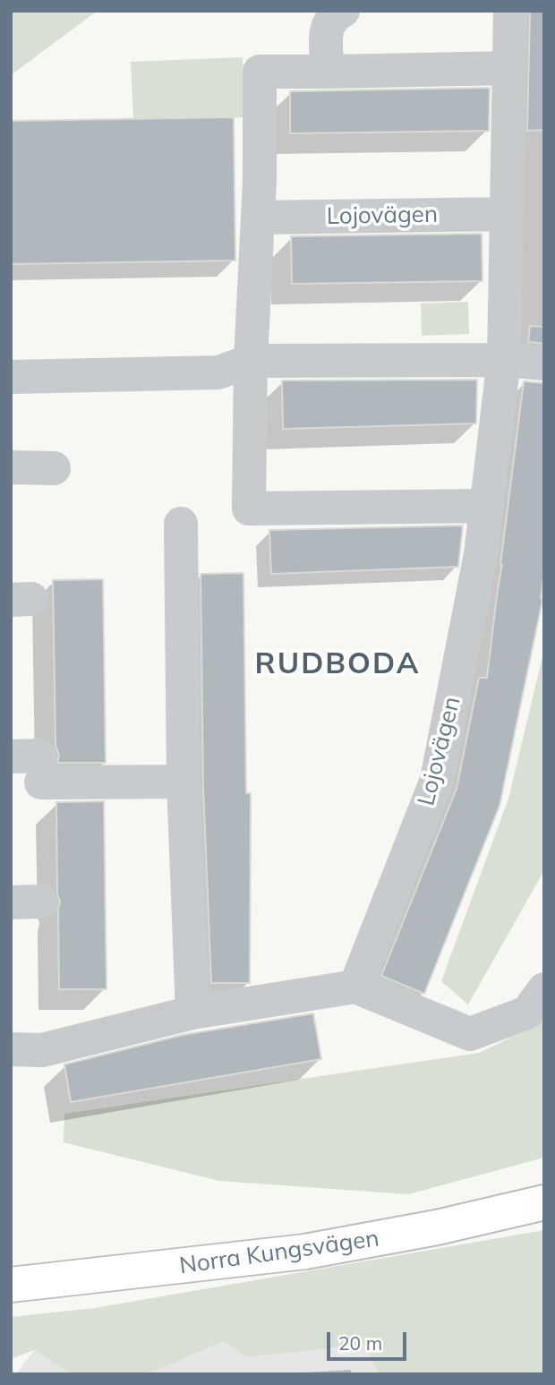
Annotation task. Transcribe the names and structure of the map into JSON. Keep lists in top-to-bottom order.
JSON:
{
  "streets": {
    "main road": ["Norra Kungsvägen"],
    "street": ["Lojovägen"]
  },
  "districts": ["RUDBODA"],
  "scale_bar": "20 m"
}
